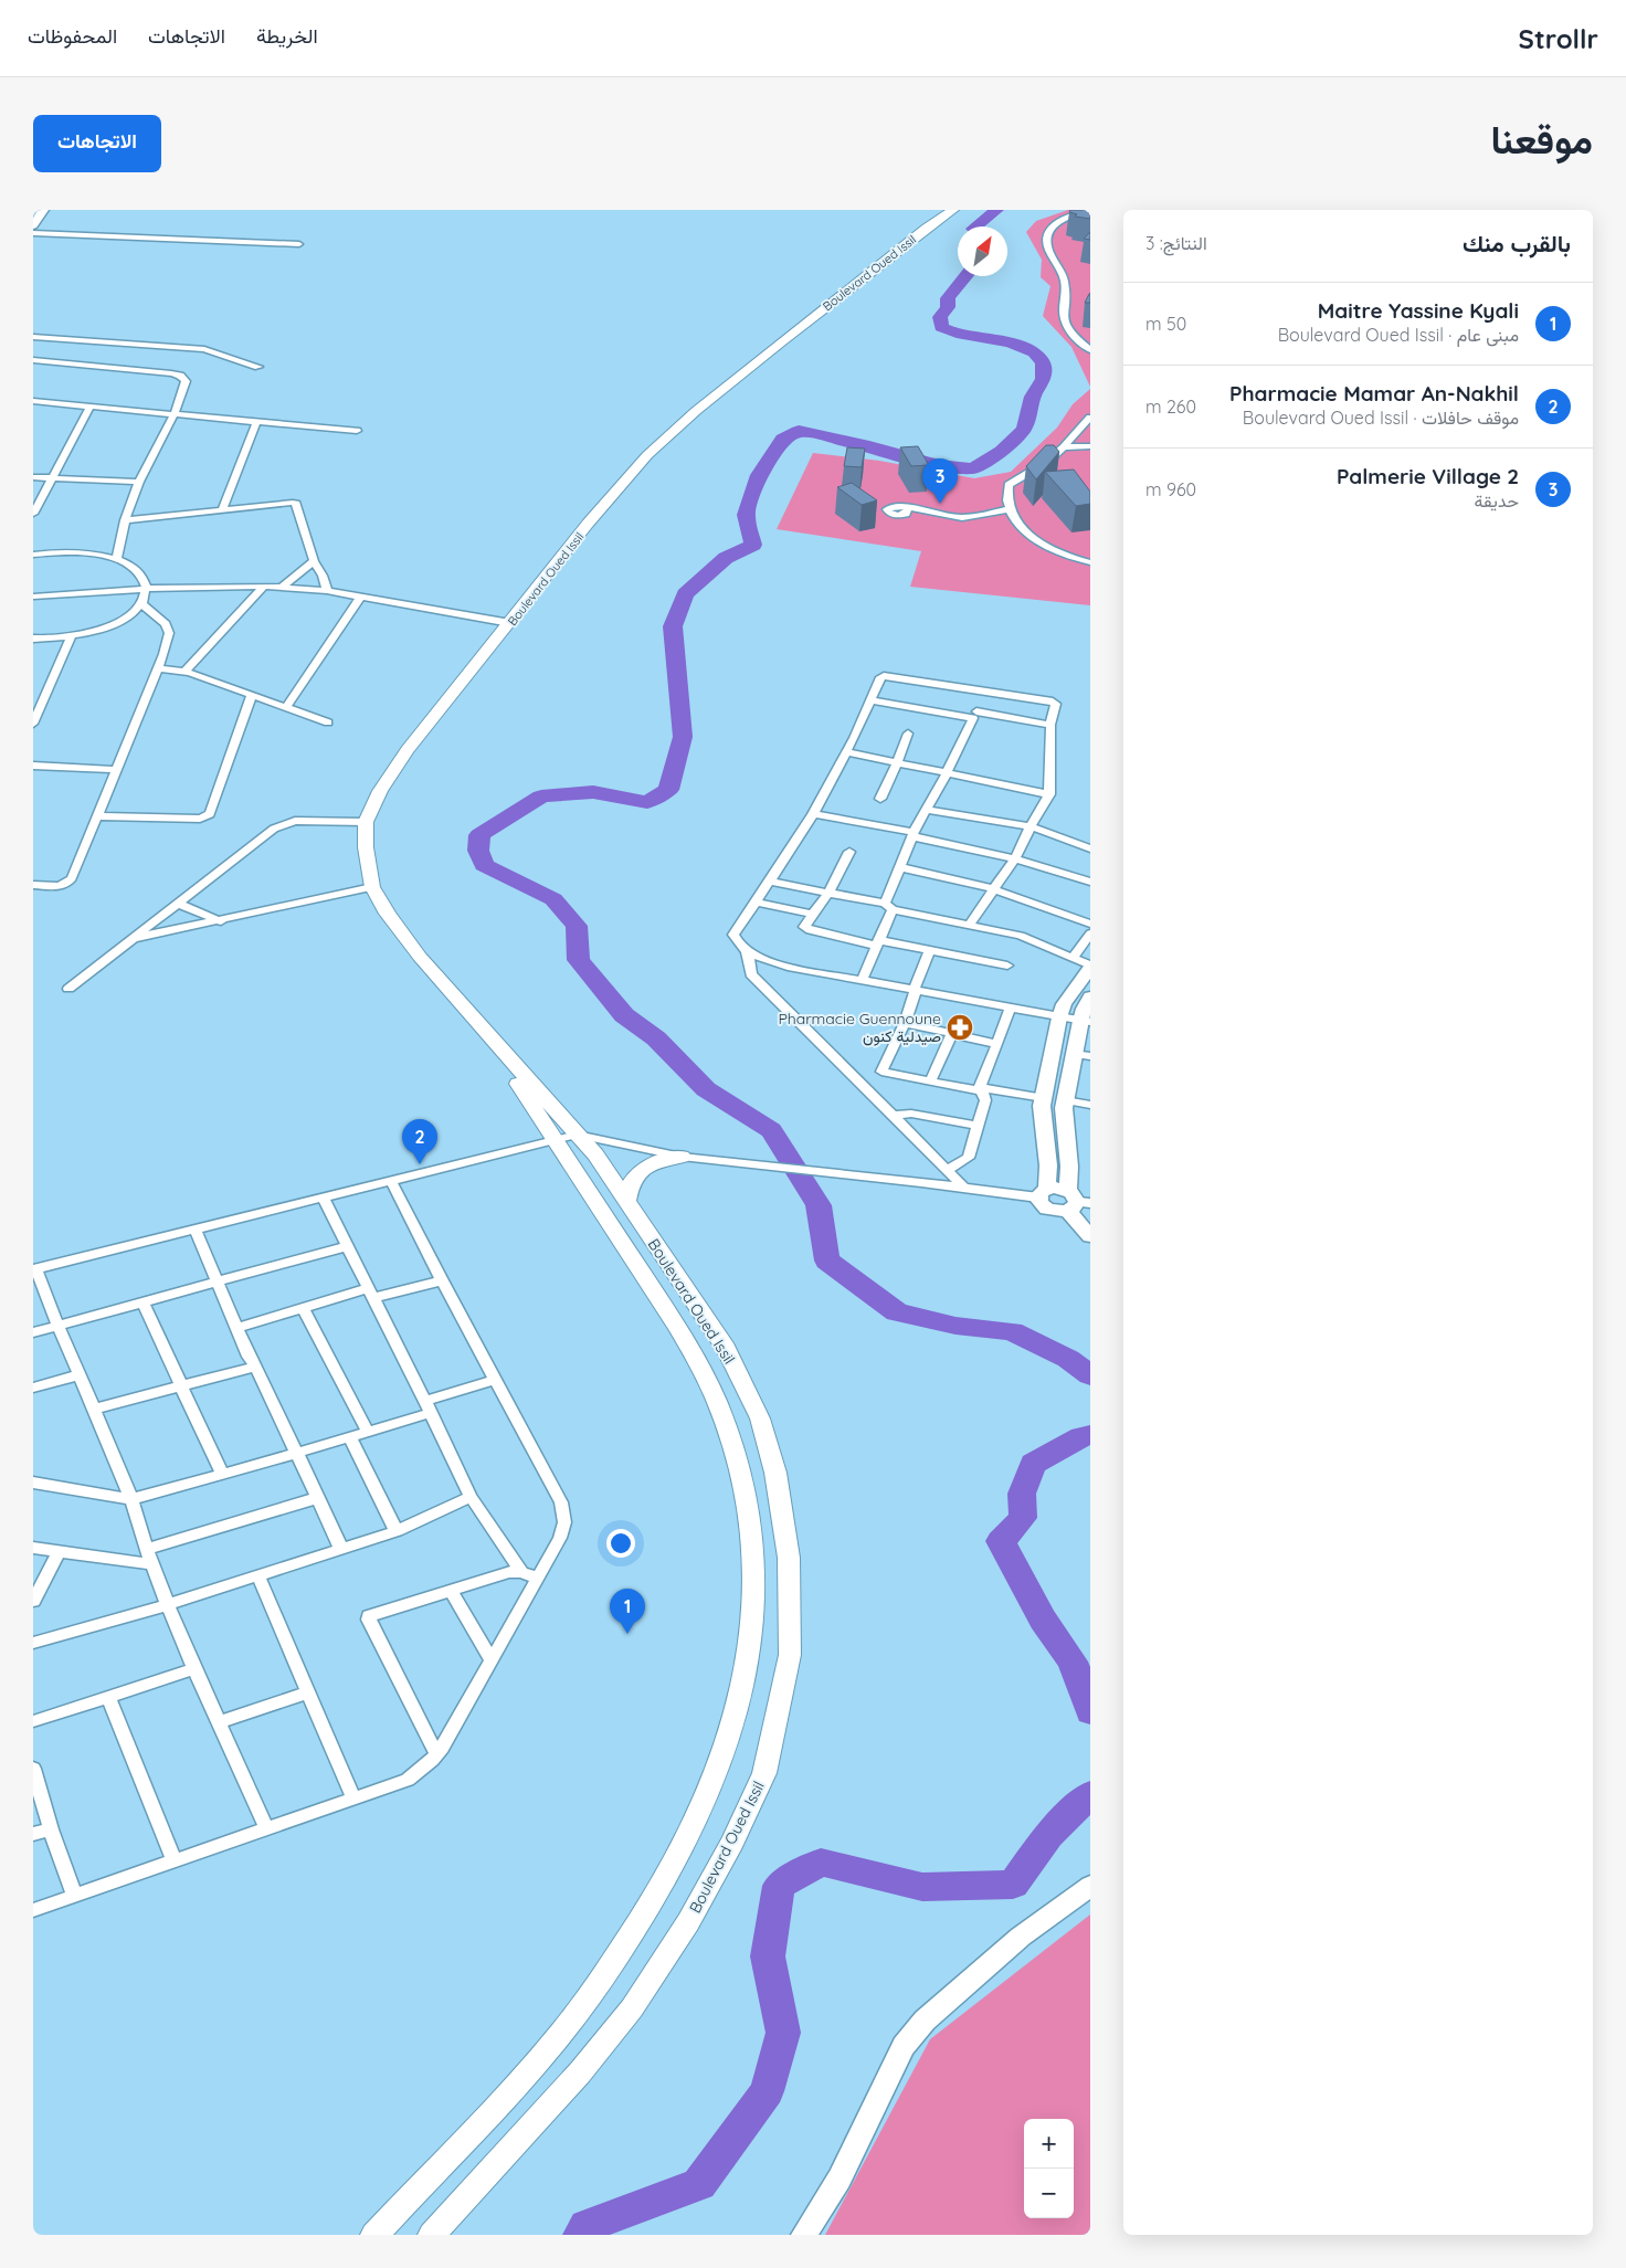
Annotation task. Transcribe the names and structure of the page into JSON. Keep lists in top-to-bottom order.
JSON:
{
  "streets": {
    "main road": ["Boulevard Oued Issil"]
  },
  "places": {
    "pharmacy": ["Pharmacie Guennoune صيدلية كنون"]
  },
  "north": "top right",
  "page": {
    "header": "Strollr",
    "nav": ["الخريطة", "الاتجاهات", "المحفوظات"],
    "title": "موقعنا",
    "buttons": "الاتجاهات",
    "heading": ["بالقرب منك", "النتائج: 3"],
    "list": [
      {
        "mark": "1",
        "name": "Maitre Yassine Kyali",
        "note": "مبنى عام · Boulevard Oued Issil",
        "value": "50 m"
      },
      {
        "mark": "2",
        "name": "Pharmacie Mamar An-Nakhil",
        "note": "موقف حافلات · Boulevard Oued Issil",
        "value": "260 m"
      },
      {
        "mark": "3",
        "name": "Palmerie Village 2",
        "note": "حديقة",
        "value": "960 m"
      }
    ],
    "pins": ["3", "2", "1"],
    "map_buttons": ["+", "−"]
  }
}
